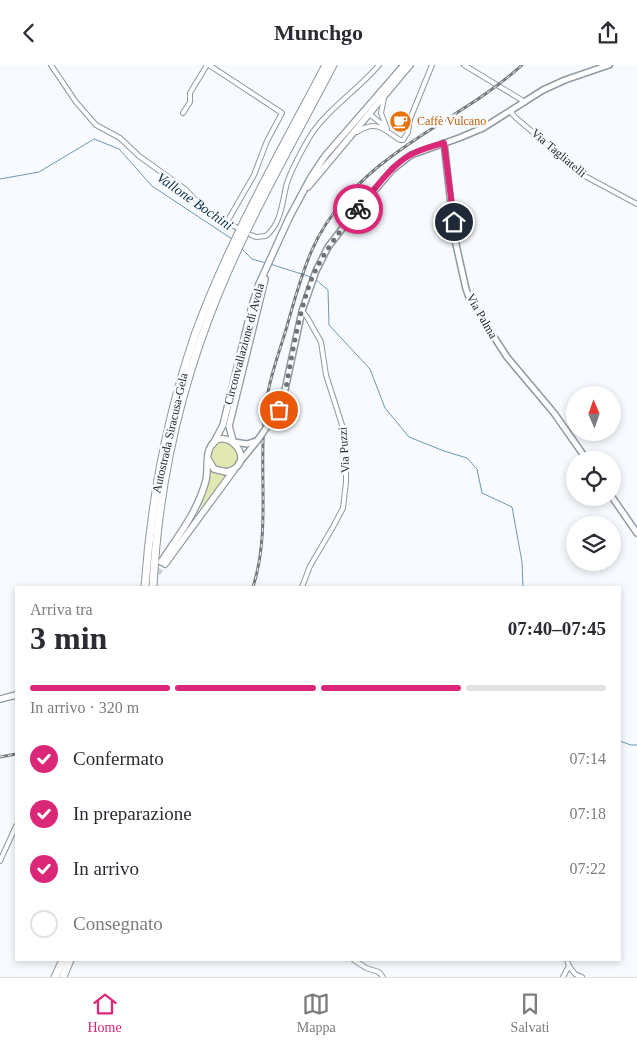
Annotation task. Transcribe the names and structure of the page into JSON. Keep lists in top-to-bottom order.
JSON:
{
  "streets": {
    "highway": ["Autostrada Siracusa-Gela"],
    "main road": ["Via Palma", "Circonvallazione di Avola"],
    "street": ["Via Tagliatelli", "Via Puzzi"]
  },
  "water": ["Vallone Bochini"],
  "places": {
    "cafe": ["Caffè Vulcano"]
  },
  "north": "top",
  "page": {
    "header": "Munchgo",
    "heading": ["3 min", "Arriva tra", "07:40–07:45"],
    "bar": "In arrivo · 320 m",
    "list": [
      ["Confermato", "07:14"],
      ["In preparazione", "07:18"],
      ["In arrivo", "07:22"],
      "Consegnato"
    ],
    "tabs": ["Home", "Mappa", "Salvati"]
  }
}
